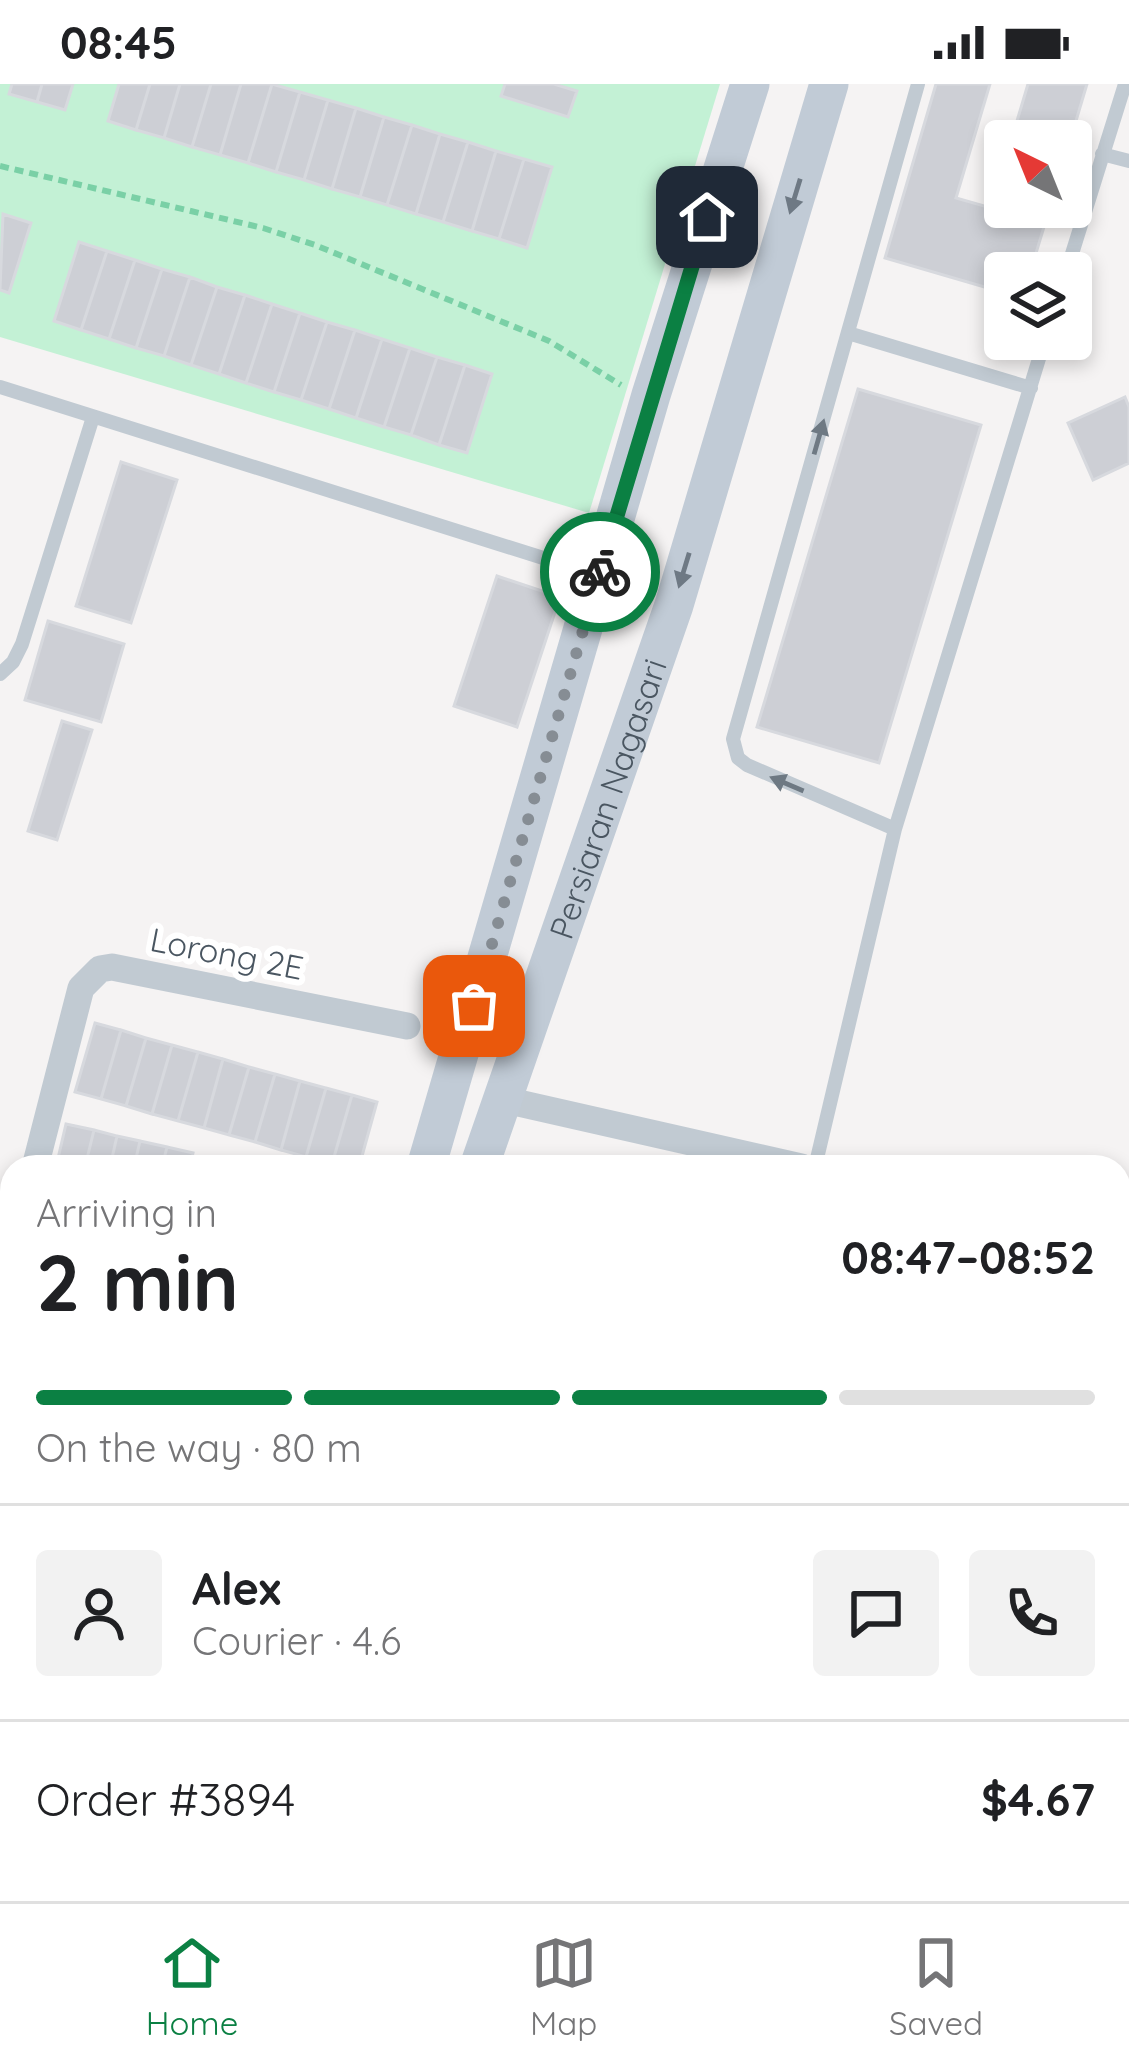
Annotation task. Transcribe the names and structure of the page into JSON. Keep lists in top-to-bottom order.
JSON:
{
  "streets": {
    "street": ["Persiaran Nagasari", "Lorong 2E"]
  },
  "north": "top left",
  "page": {
    "status": "08:45",
    "heading": ["2 min", "Arriving in", "08:47–08:52"],
    "panel": [
      "Alex",
      "Courier · 4.6",
      "Order #3894",
      "$4.67"
    ],
    "bar": "On the way · 80 m",
    "tabs": ["Home", "Map", "Saved"]
  }
}
